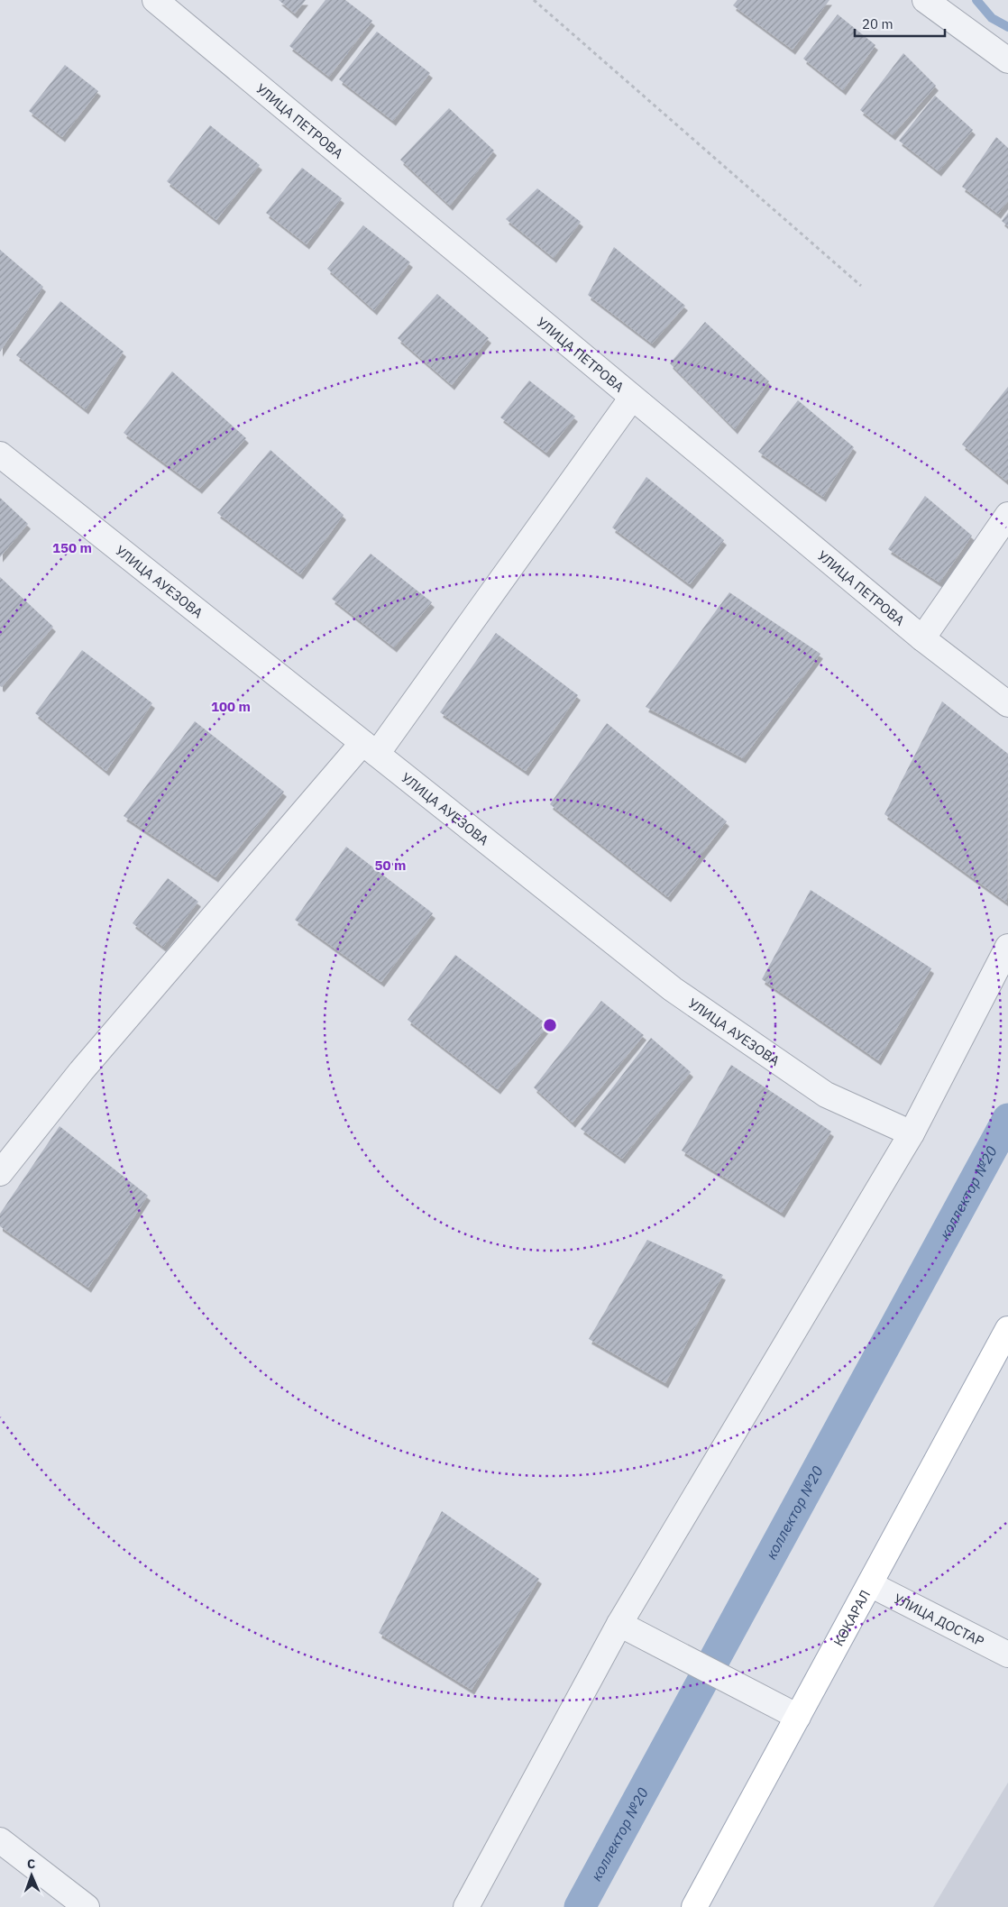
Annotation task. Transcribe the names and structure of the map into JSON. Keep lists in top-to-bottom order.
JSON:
{
  "streets": {
    "main road": ["КӨКАРАЛ"],
    "street": ["УЛИЦА ПЕТРОВА", "УЛИЦА АУЕЗОВА", "УЛИЦА ДОСТАР"]
  },
  "crossings": [
    ["КӨКАРАЛ", "УЛИЦА ДОСТАР"]
  ],
  "water": ["коллектор №20"],
  "scale_bar": "20 m",
  "north": "top",
  "rings": ["150 m", "100 m", "50 m"]
}
